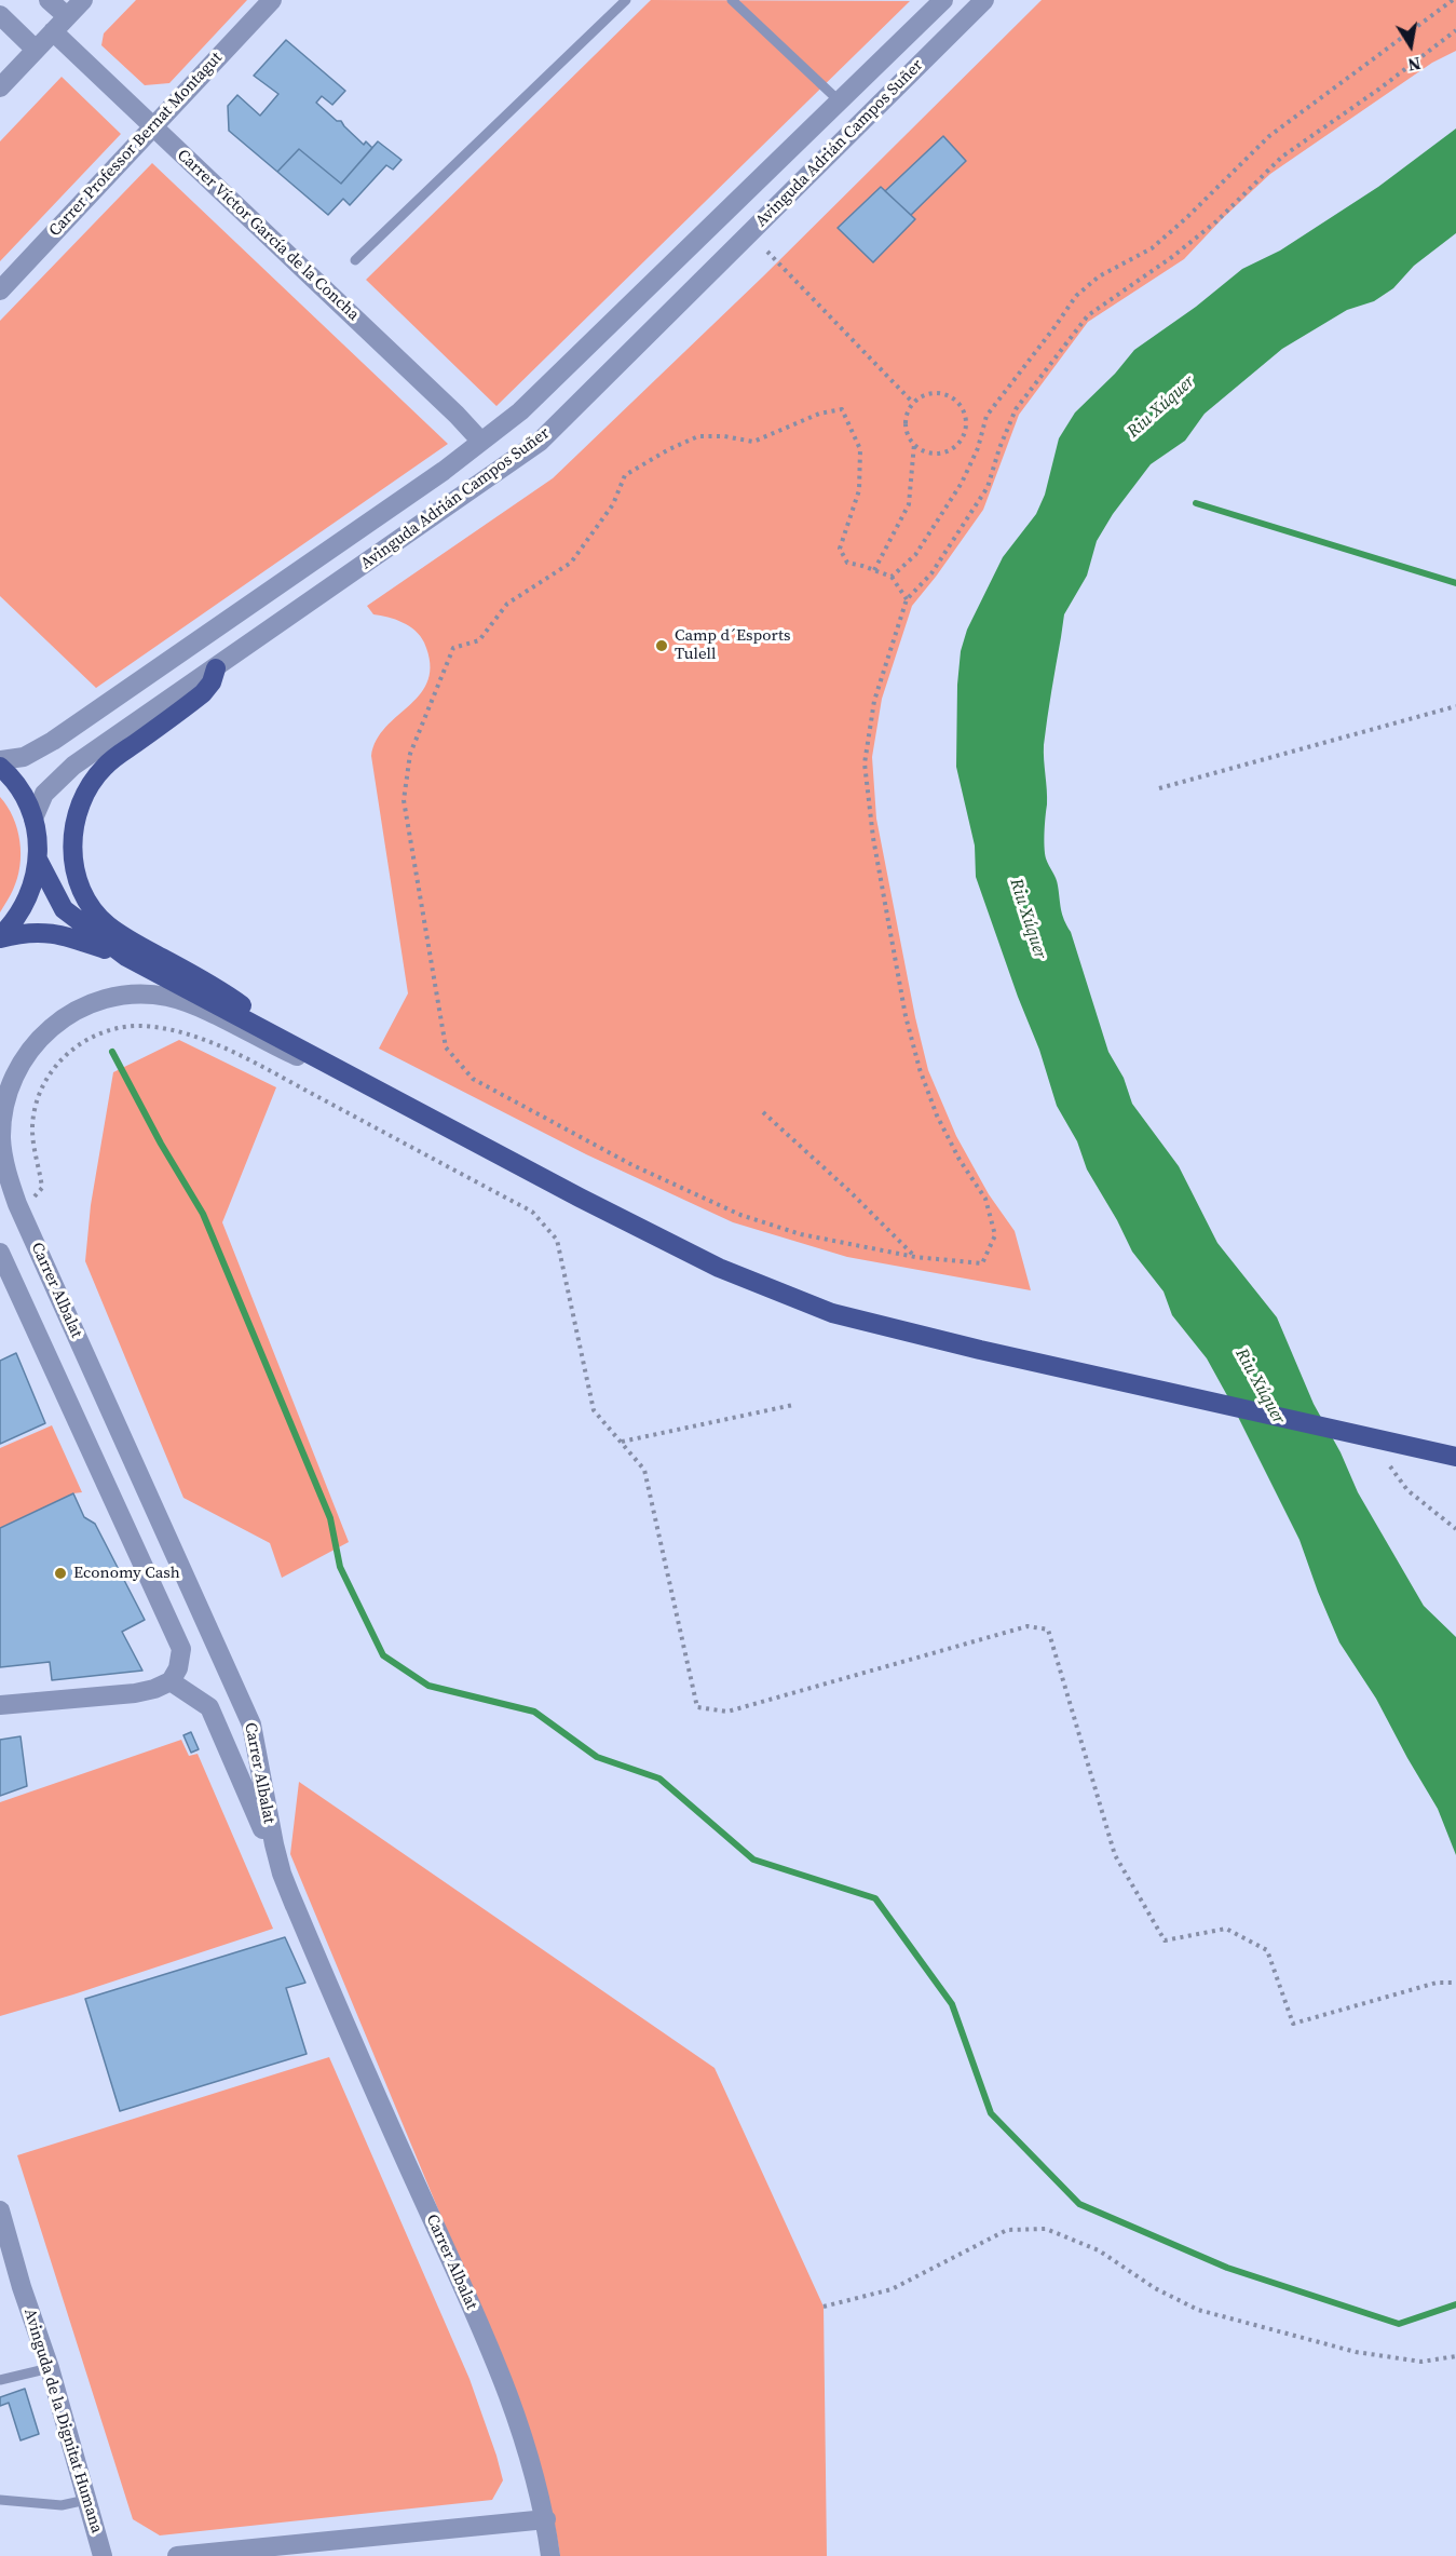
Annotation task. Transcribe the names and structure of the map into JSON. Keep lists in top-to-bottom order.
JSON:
{
  "streets": {
    "street": [
      "Avinguda Adrián Campos Suñer",
      "Carrer Professor Bernat Montagut",
      "Carrer Víctor García de la Concha",
      "Carrer Albalat",
      "Avinguda de la Dignitat Humana"
    ]
  },
  "crossings": [
    ["Avinguda Adrián Campos Suñer", "Carrer Víctor García de la Concha"],
    ["Carrer Professor Bernat Montagut", "Carrer Víctor García de la Concha"]
  ],
  "water": ["Riu Xúquer"],
  "places": ["Camp d´Esports Tulell", "Economy Cash"],
  "north": "bottom"
}
